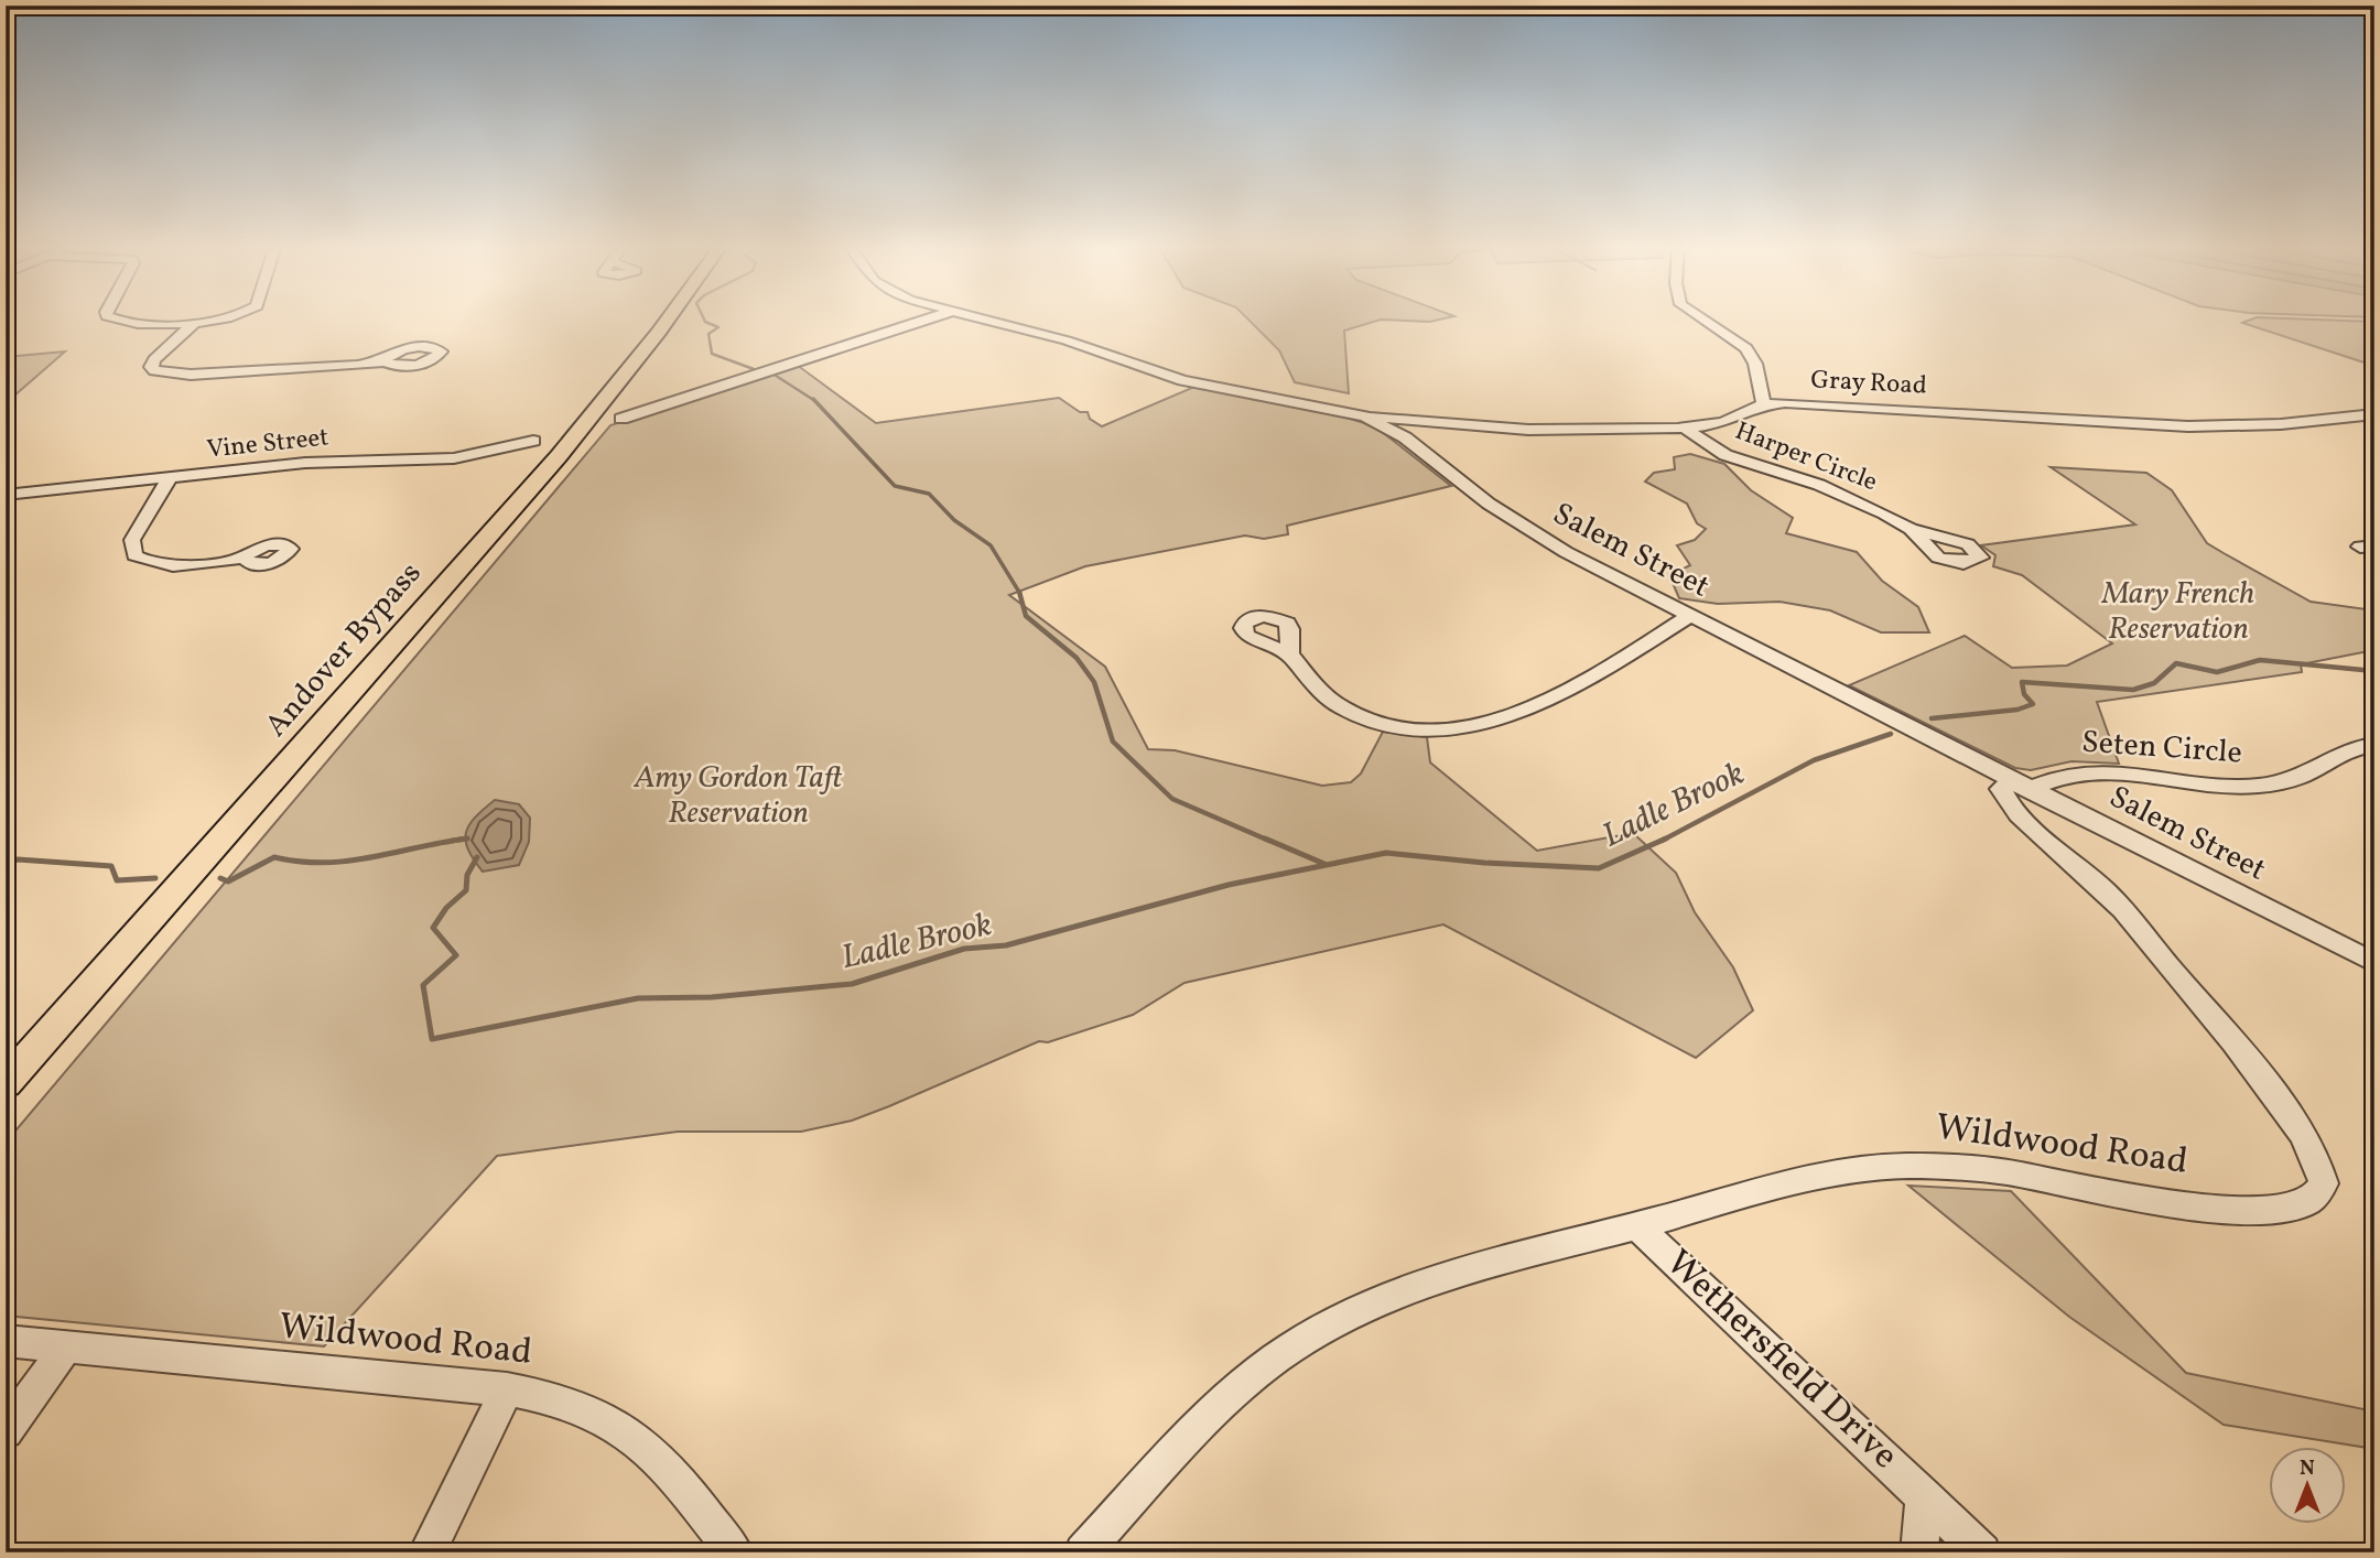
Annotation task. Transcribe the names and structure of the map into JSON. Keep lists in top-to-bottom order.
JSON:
{
  "streets": {
    "main road": ["Andover Bypass"],
    "street": [
      "Gray Road",
      "Vine Street",
      "Harper Circle",
      "Salem Street",
      "Seten Circle",
      "Wildwood Road",
      "Wethersfield Drive"
    ]
  },
  "crossings": [
    ["Gray Road", "Harper Circle"],
    ["Gray Road", "Salem Street"],
    ["Salem Street", "Seten Circle"],
    ["Salem Street", "Wildwood Road"],
    ["Seten Circle", "Wildwood Road"],
    ["Wildwood Road", "Wethersfield Drive"]
  ],
  "water": ["Ladle Brook"],
  "parks": ["Mary French Reservation", "Amy Gordon Taft Reservation"],
  "north": "top"
}
